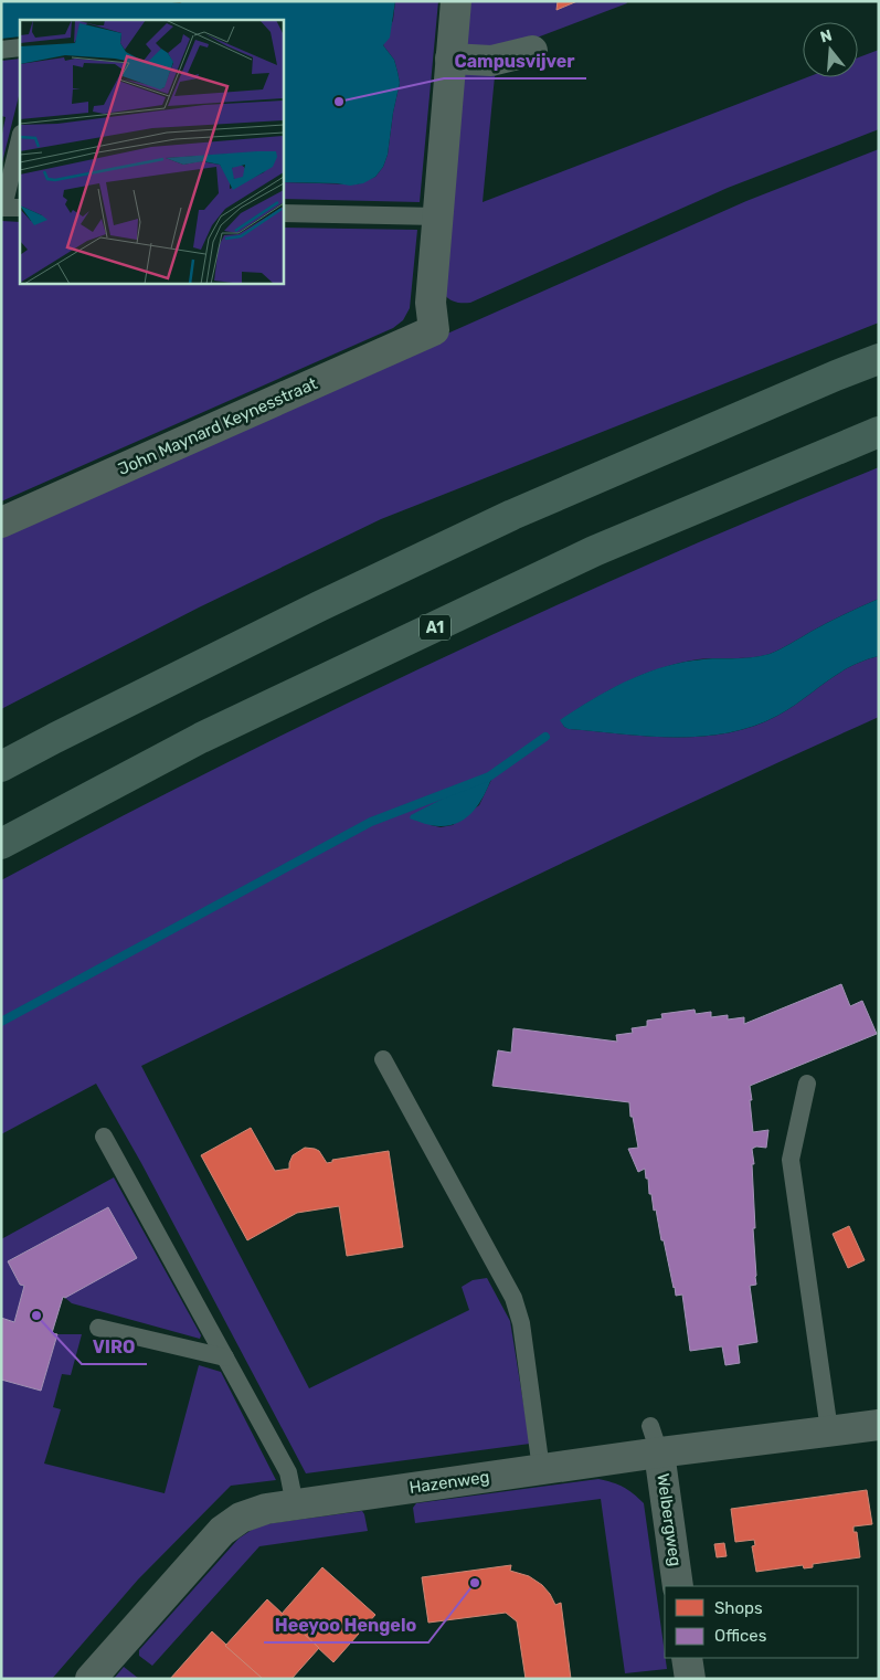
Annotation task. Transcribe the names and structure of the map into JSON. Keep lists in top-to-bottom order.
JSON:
{
  "streets": {
    "highway": ["A1"],
    "street": ["John Maynard Keynesstraat", "Hazenweg", "Welbergweg"]
  },
  "crossings": [
    ["Hazenweg", "Welbergweg"]
  ],
  "places": ["Campusvijver", "VIRO", "Heeyoo Hengelo"],
  "legend": ["Shops", "Offices"],
  "north": "top"
}
